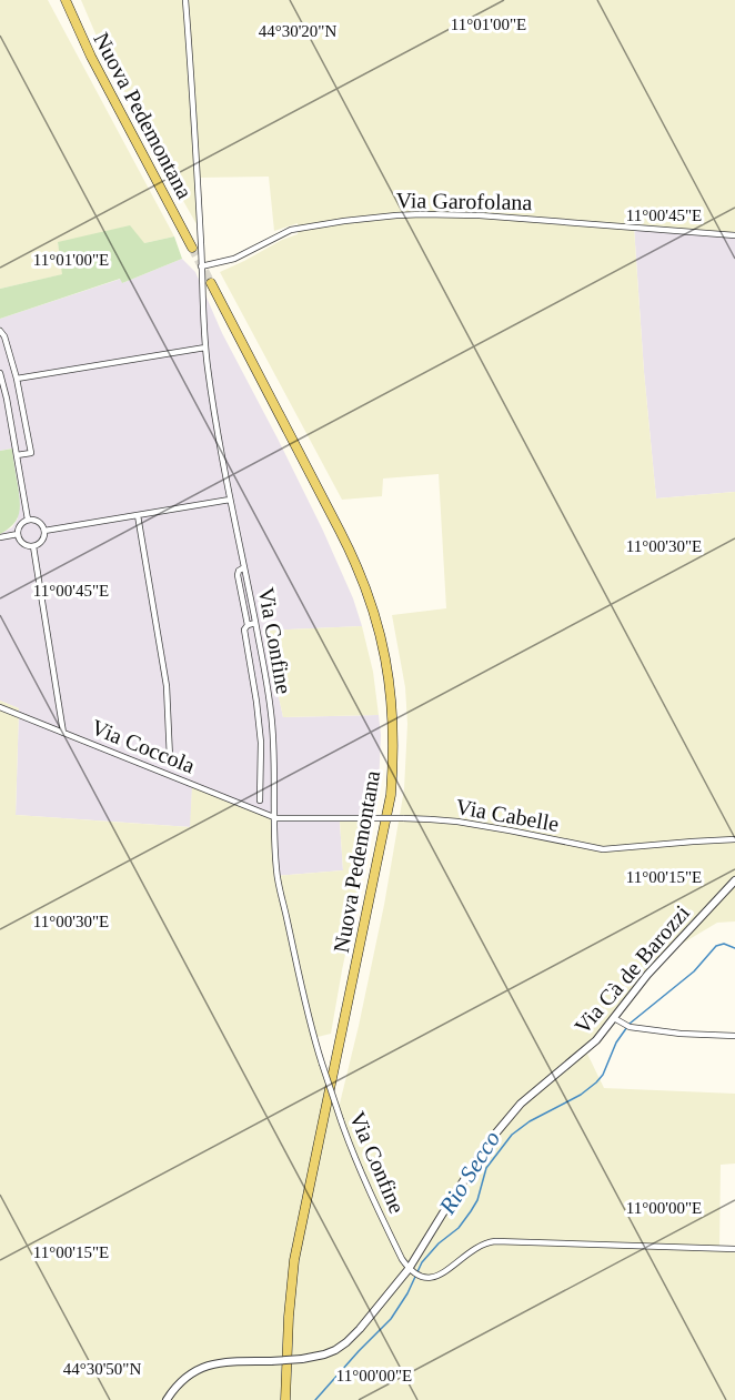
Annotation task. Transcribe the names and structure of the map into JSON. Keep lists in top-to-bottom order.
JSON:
{
  "streets": {
    "main road": ["Nuova Pedemontana"],
    "street": [
      "Via Garofolana",
      "Via Confine",
      "Via Coccola",
      "Via Cabelle",
      "Via Cà de Barozzi"
    ]
  },
  "crossings": [
    ["Via Garofolana", "Via Confine"],
    ["Via Confine", "Via Coccola"],
    ["Via Confine", "Via Cabelle"],
    ["Via Confine", "Via Cà de Barozzi"],
    ["Via Coccola", "Via Cabelle"]
  ],
  "water": ["Rio Secco"],
  "coordinates": [
    "11°01'00\"E",
    "44°30'20\"N",
    "11°00'45\"E",
    "11°00'30\"E",
    "11°00'15\"E",
    "11°00'00\"E",
    "44°30'50\"N"
  ]
}
